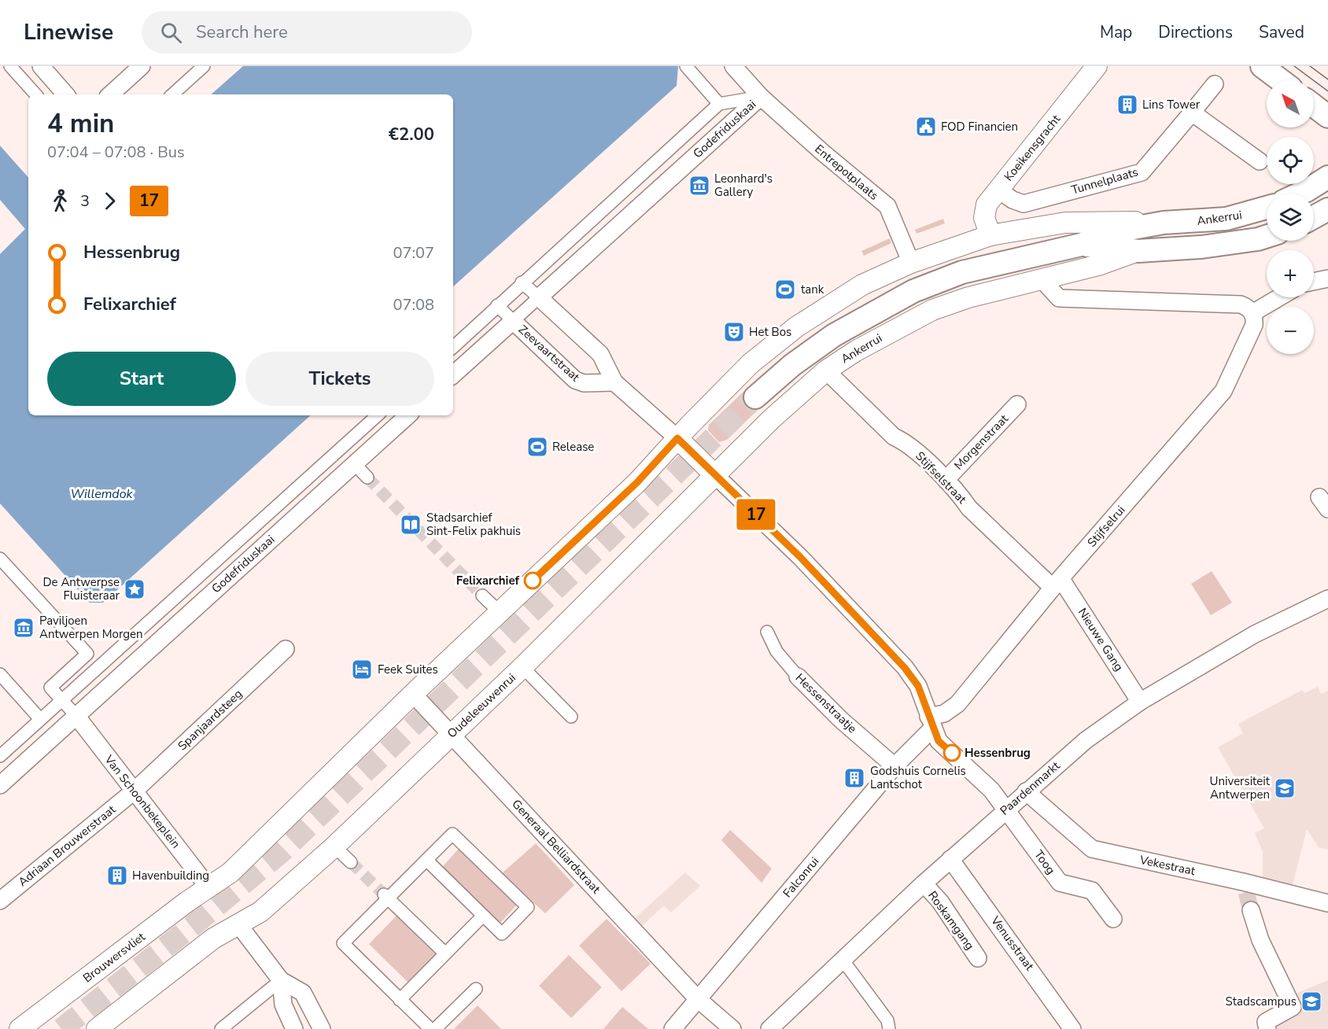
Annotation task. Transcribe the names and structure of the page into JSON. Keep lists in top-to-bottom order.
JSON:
{
  "streets": {
    "main road": ["Ankerrui"],
    "street": [
      "Godefriduskaai",
      "Koeikensgracht",
      "Entrepotplaats",
      "Tunnelplaats",
      "Zeevaartstraat",
      "Morgenstraat",
      "Stijfselstraat",
      "Stijfselrui",
      "Nieuwe Gang",
      "Hessenstraatje",
      "Oudeleeuwenrui",
      "Spanjaardsteeg",
      "Paardenmarkt",
      "Van Schoonbekeplein",
      "Adriaan Brouwerstraat",
      "Generaal Belliardstraat",
      "Toog",
      "Vekestraat",
      "Falconrui",
      "Roskamgang",
      "Venusstraat",
      "Brouwersvliet"
    ]
  },
  "crossings": [
    ["Godefriduskaai", "Entrepotplaats"],
    ["Godefriduskaai", "Zeevaartstraat"],
    ["Godefriduskaai", "Van Schoonbekeplein"],
    ["Koeikensgracht", "Tunnelplaats"],
    ["Ankerrui", "Stijfselstraat"],
    ["Ankerrui", "Oudeleeuwenrui"],
    ["Morgenstraat", "Stijfselstraat"],
    ["Stijfselstraat", "Stijfselrui"],
    ["Stijfselstraat", "Nieuwe Gang"],
    ["Stijfselrui", "Nieuwe Gang"],
    ["Stijfselrui", "Falconrui"],
    ["Nieuwe Gang", "Paardenmarkt"],
    ["Hessenstraatje", "Falconrui"],
    ["Oudeleeuwenrui", "Generaal Belliardstraat"],
    ["Spanjaardsteeg", "Van Schoonbekeplein"],
    ["Spanjaardsteeg", "Adriaan Brouwerstraat"],
    ["Paardenmarkt", "Toog"],
    ["Paardenmarkt", "Vekestraat"],
    ["Paardenmarkt", "Roskamgang"],
    ["Paardenmarkt", "Venusstraat"],
    ["Van Schoonbekeplein", "Adriaan Brouwerstraat"],
    ["Van Schoonbekeplein", "Brouwersvliet"],
    ["Generaal Belliardstraat", "Falconrui"]
  ],
  "water": ["Willemdok"],
  "places": {
    "building": ["Lins Tower", "Godshuis Cornelis Lantschot", "Havenbuilding"],
    "public building": ["FOD Financien"],
    "museum": ["Leonhard's Gallery", "Paviljoen Antwerpen Morgen"],
    "sports": ["tank", "Release"],
    "theatre": ["Het Bos"],
    "library": ["Stadsarchief Sint-Felix pakhuis"],
    "other": ["Felixarchief", "Hessenbrug"],
    "place": ["De Antwerpse Fluisteraar"],
    "hotel": ["Feek Suites"],
    "school or university": ["Universiteit Antwerpen", "Stadscampus"]
  },
  "lines": ["bus line 17"],
  "north": "top left",
  "page": {
    "header": "Linewise",
    "search": "Search here",
    "nav": ["Map", "Directions", "Saved"],
    "on_map": "17",
    "map_buttons": ["+", "−"],
    "heading": ["4 min", "07:04 – 07:08 · Bus", "€2.00"],
    "legs": ["3", "17"],
    "list": [
      {
        "name": "Hessenbrug",
        "value": "07:07"
      },
      {
        "name": "Felixarchief",
        "value": "07:08"
      }
    ],
    "buttons": ["Start", "Tickets"]
  }
}
